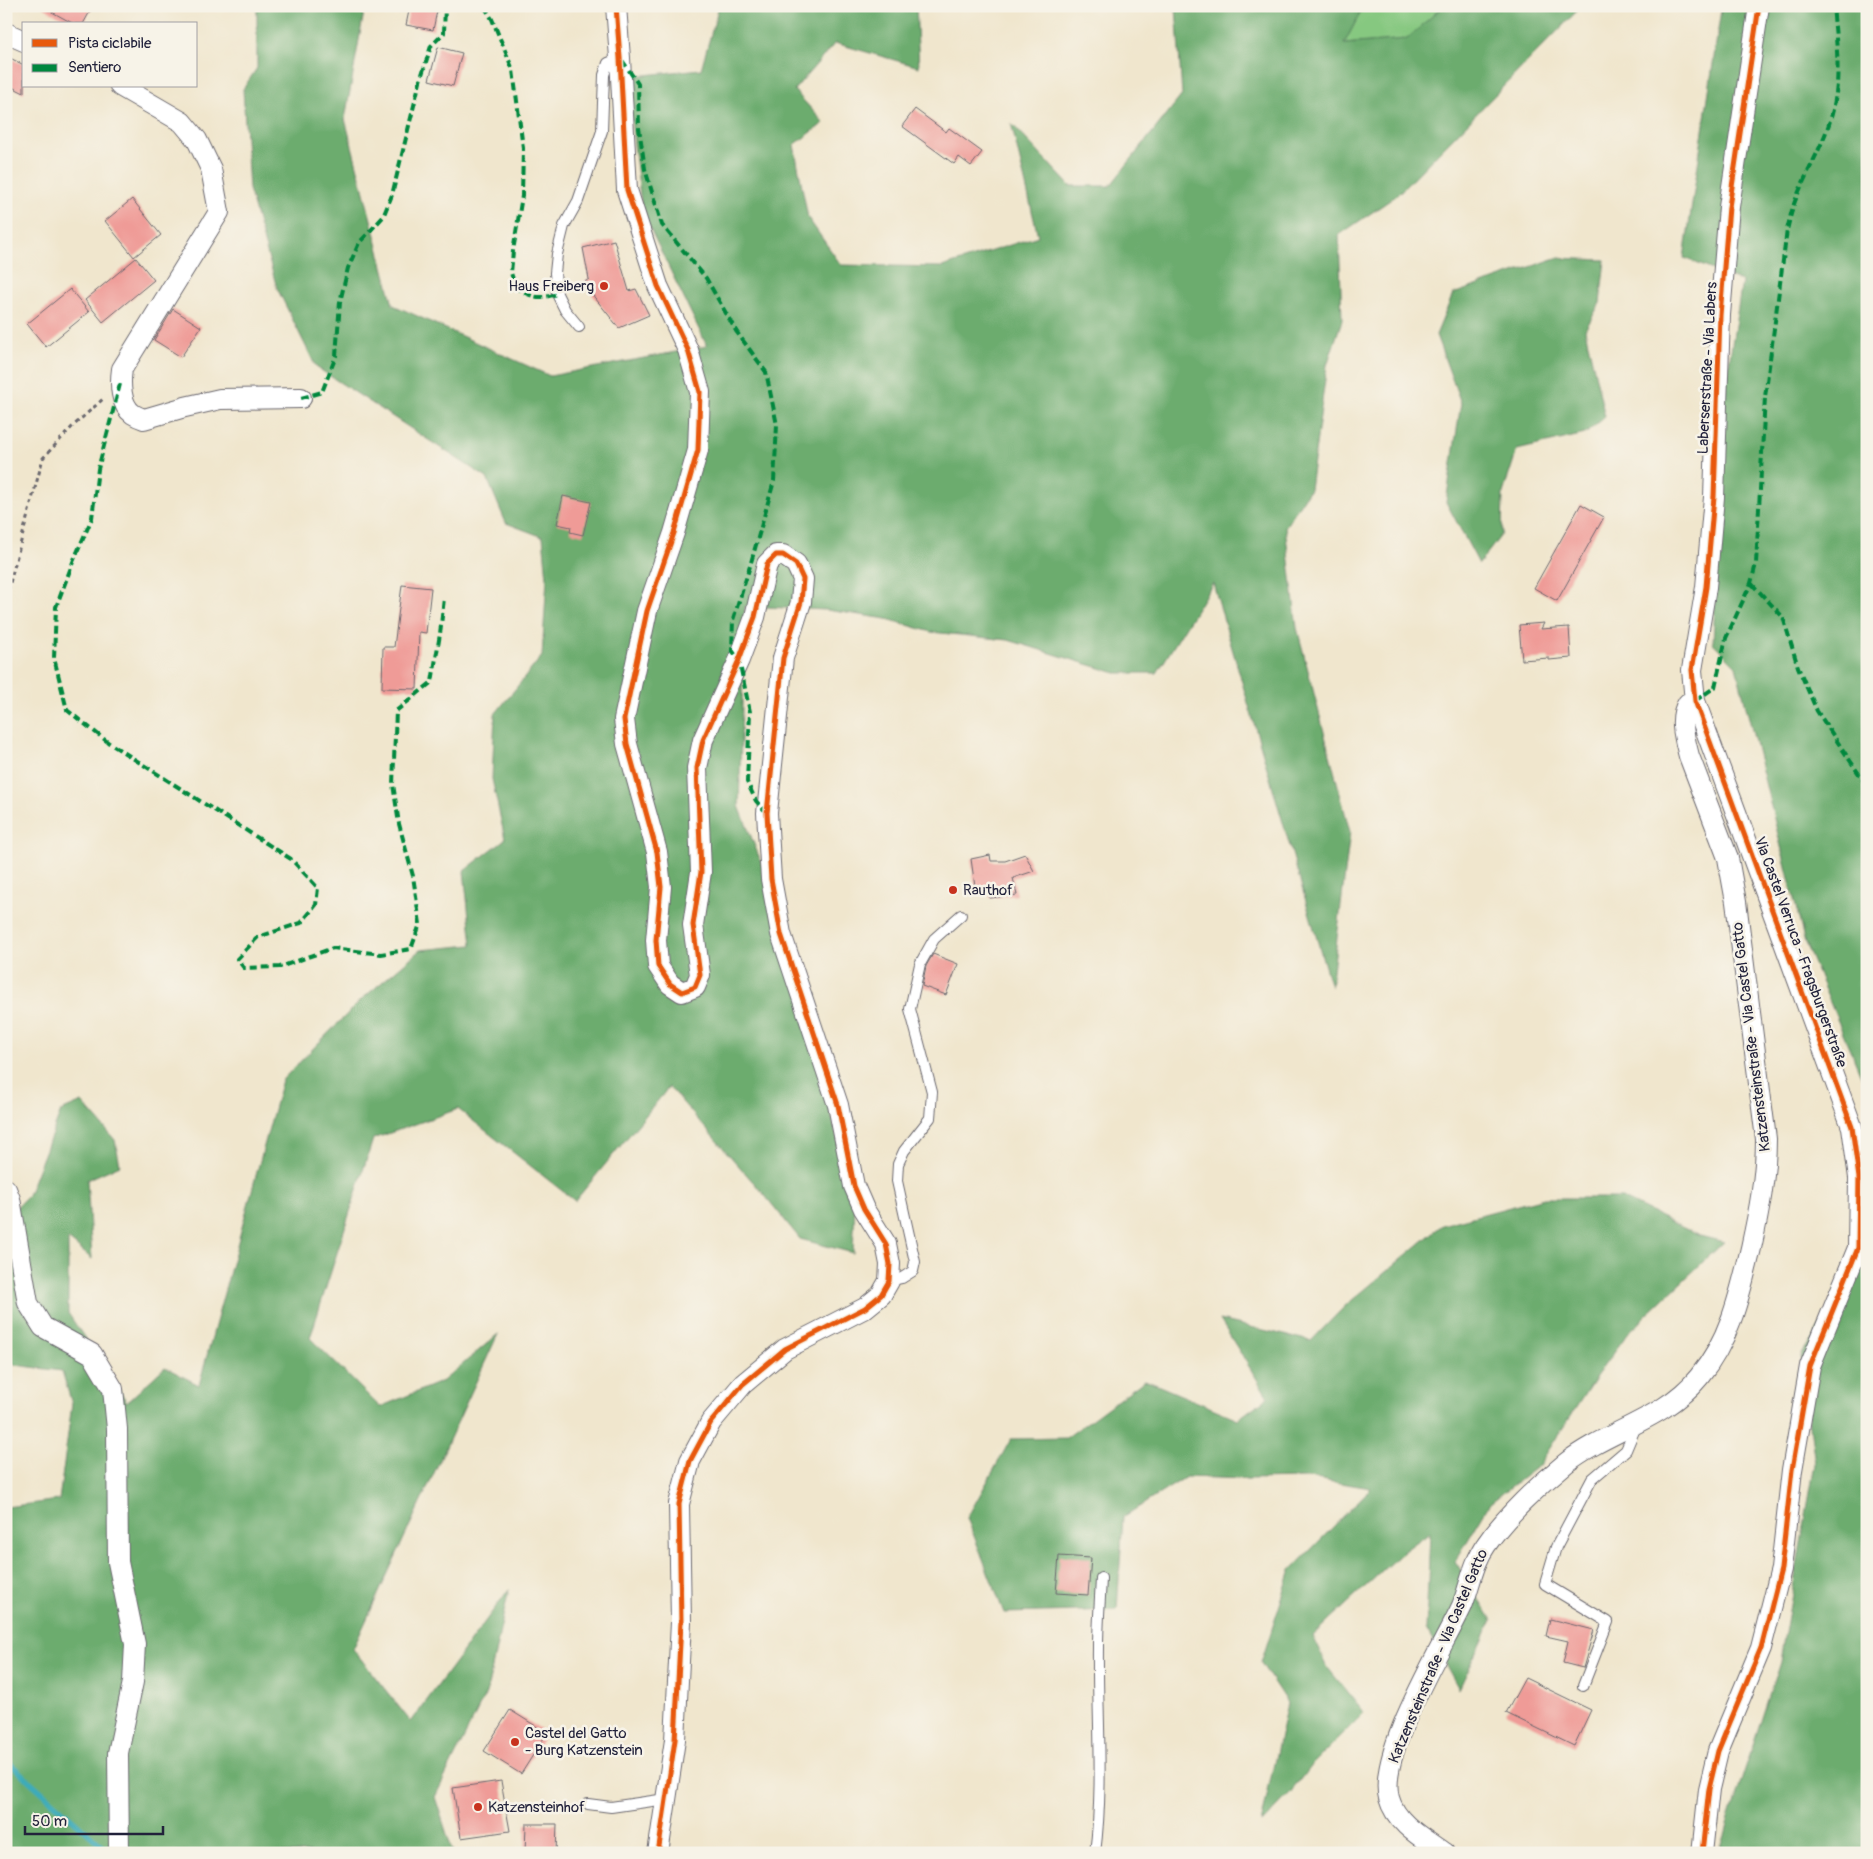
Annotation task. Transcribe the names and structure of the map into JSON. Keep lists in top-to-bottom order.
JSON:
{
  "streets": {
    "street": ["Laberserstraße - Via Labers", "Via Castel Verruca - Fragsburgerstraße", "Katzensteinstraße - Via Castel Gatto"]
  },
  "crossings": [
    ["Laberserstraße - Via Labers", "Via Castel Verruca - Fragsburgerstraße"],
    ["Laberserstraße - Via Labers", "Katzensteinstraße - Via Castel Gatto"],
    ["Via Castel Verruca - Fragsburgerstraße", "Katzensteinstraße - Via Castel Gatto"]
  ],
  "places": [
    "Haus Freiberg",
    "Rauthof",
    "Castel del Gatto - Burg Katzenstein",
    "Katzensteinhof"
  ],
  "legend": ["Pista ciclabile", "Sentiero"],
  "scale_bar": "50 m"
}
